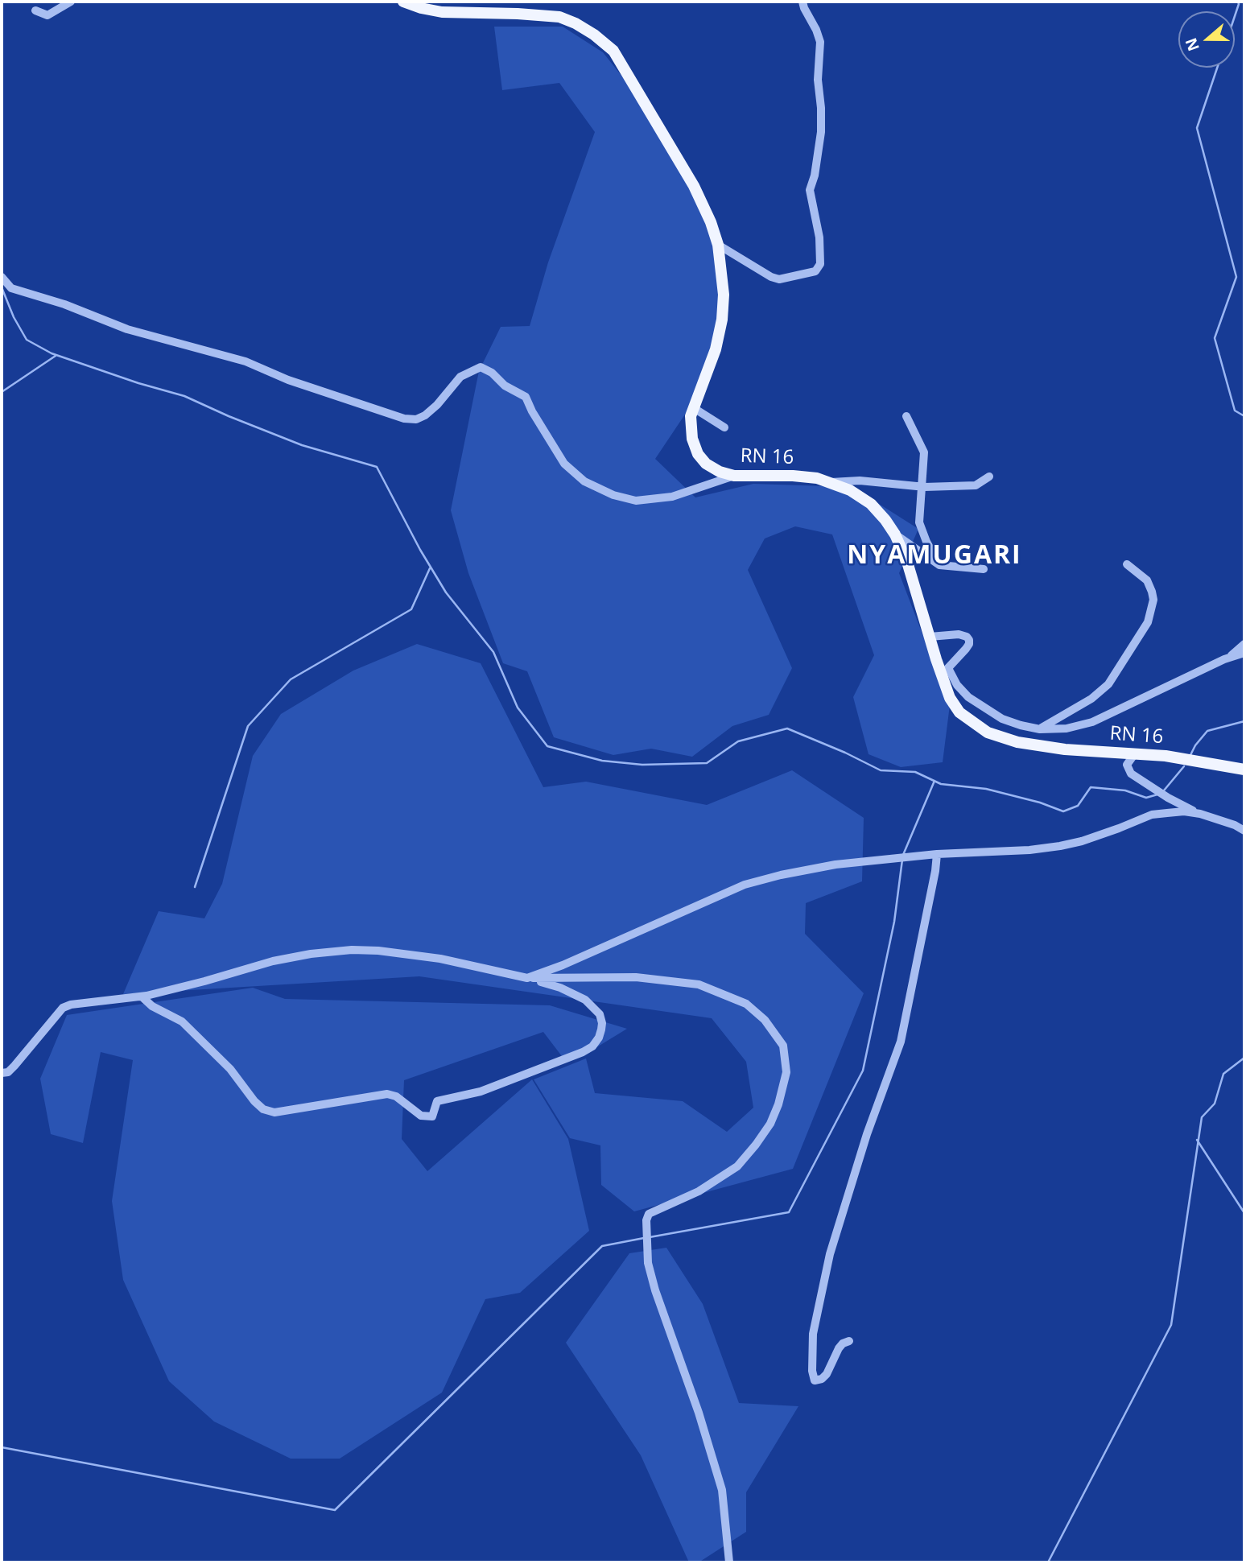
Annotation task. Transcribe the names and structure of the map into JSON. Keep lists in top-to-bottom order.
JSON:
{
  "streets": {
    "main road": ["RN 16"]
  },
  "districts": ["NYAMUGARI"],
  "north": "left"
}
